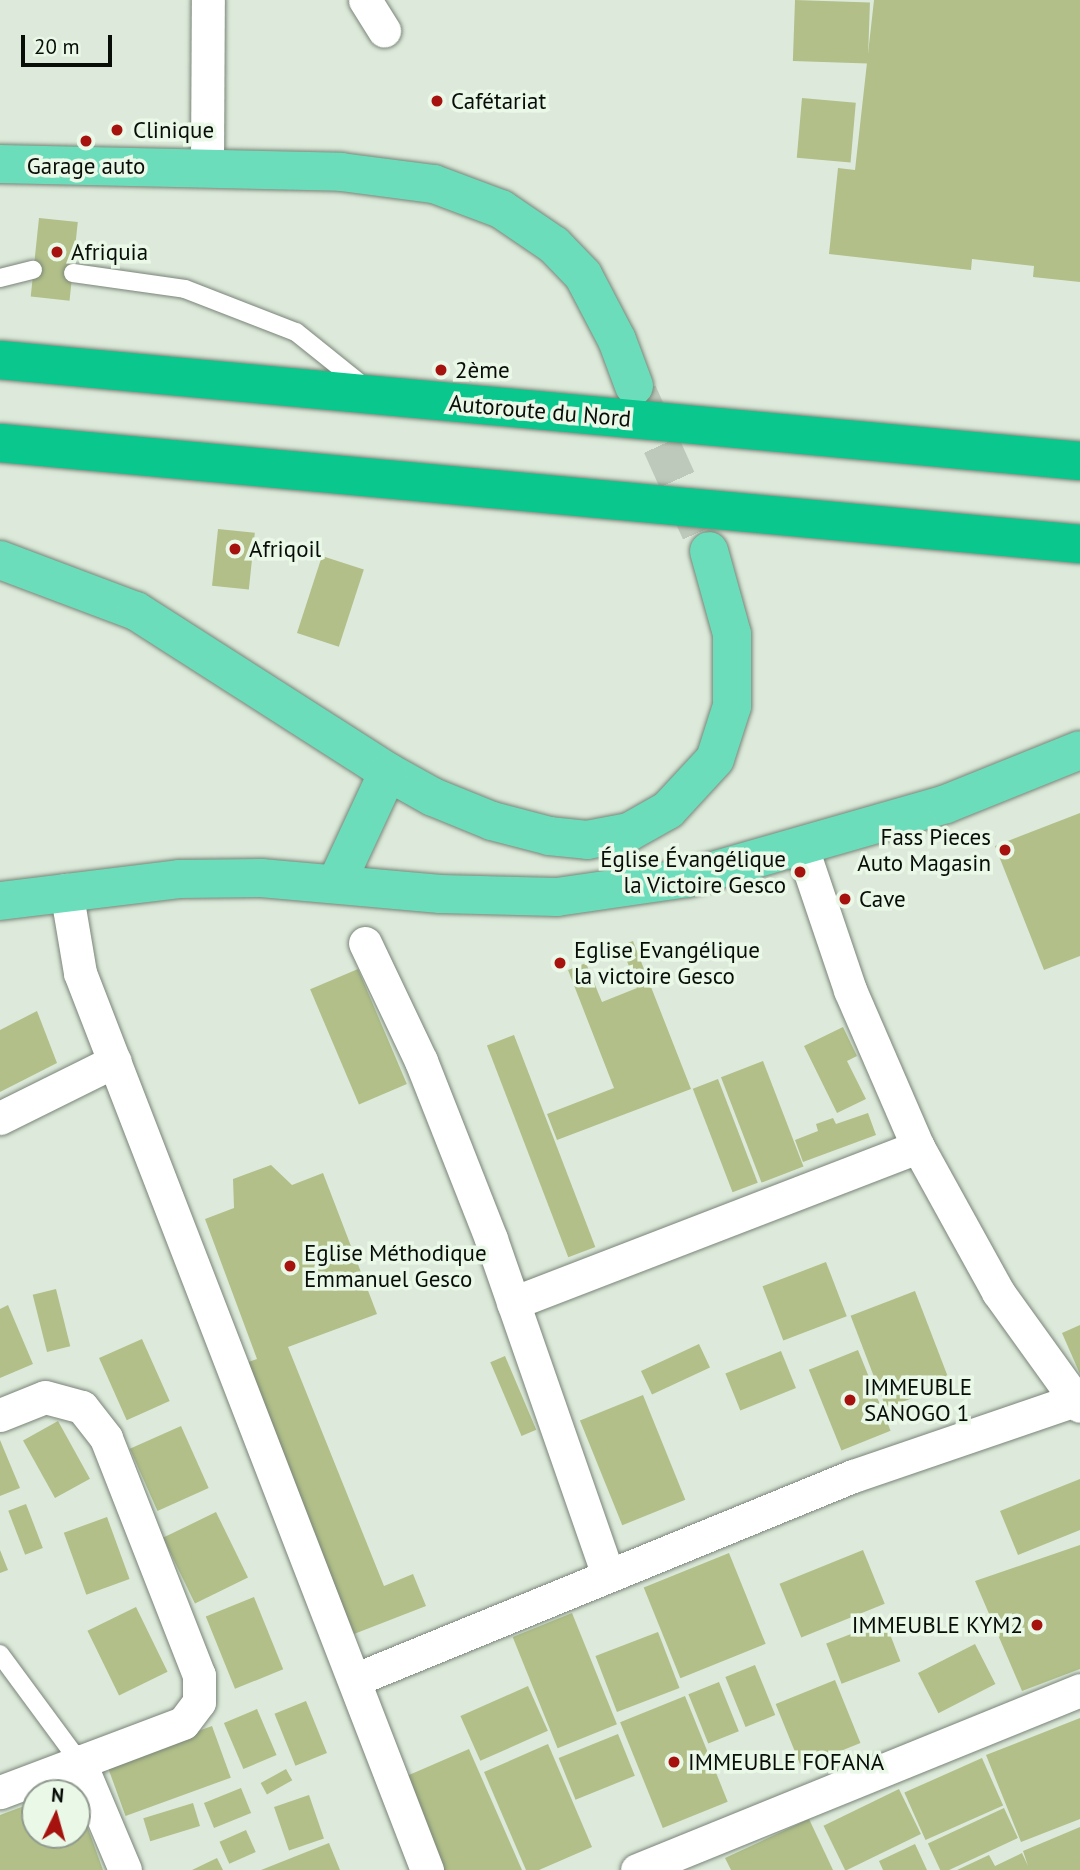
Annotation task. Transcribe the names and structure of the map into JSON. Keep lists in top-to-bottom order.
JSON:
{
  "streets": {
    "highway": ["Autoroute du Nord"]
  },
  "places": [
    "Cafétariat",
    "Clinique",
    "Garage auto",
    "Afriquia",
    "2ème",
    "Afriqoil",
    "Fass Pieces Auto Magasin",
    "Église Évangélique la Victoire Gesco",
    "Cave",
    "Eglise Evangélique la victoire Gesco",
    "Eglise Méthodique Emmanuel Gesco",
    "IMMEUBLE SANOGO 1",
    "IMMEUBLE KYM2",
    "IMMEUBLE FOFANA"
  ],
  "scale_bar": "20 m",
  "north": "top"
}
